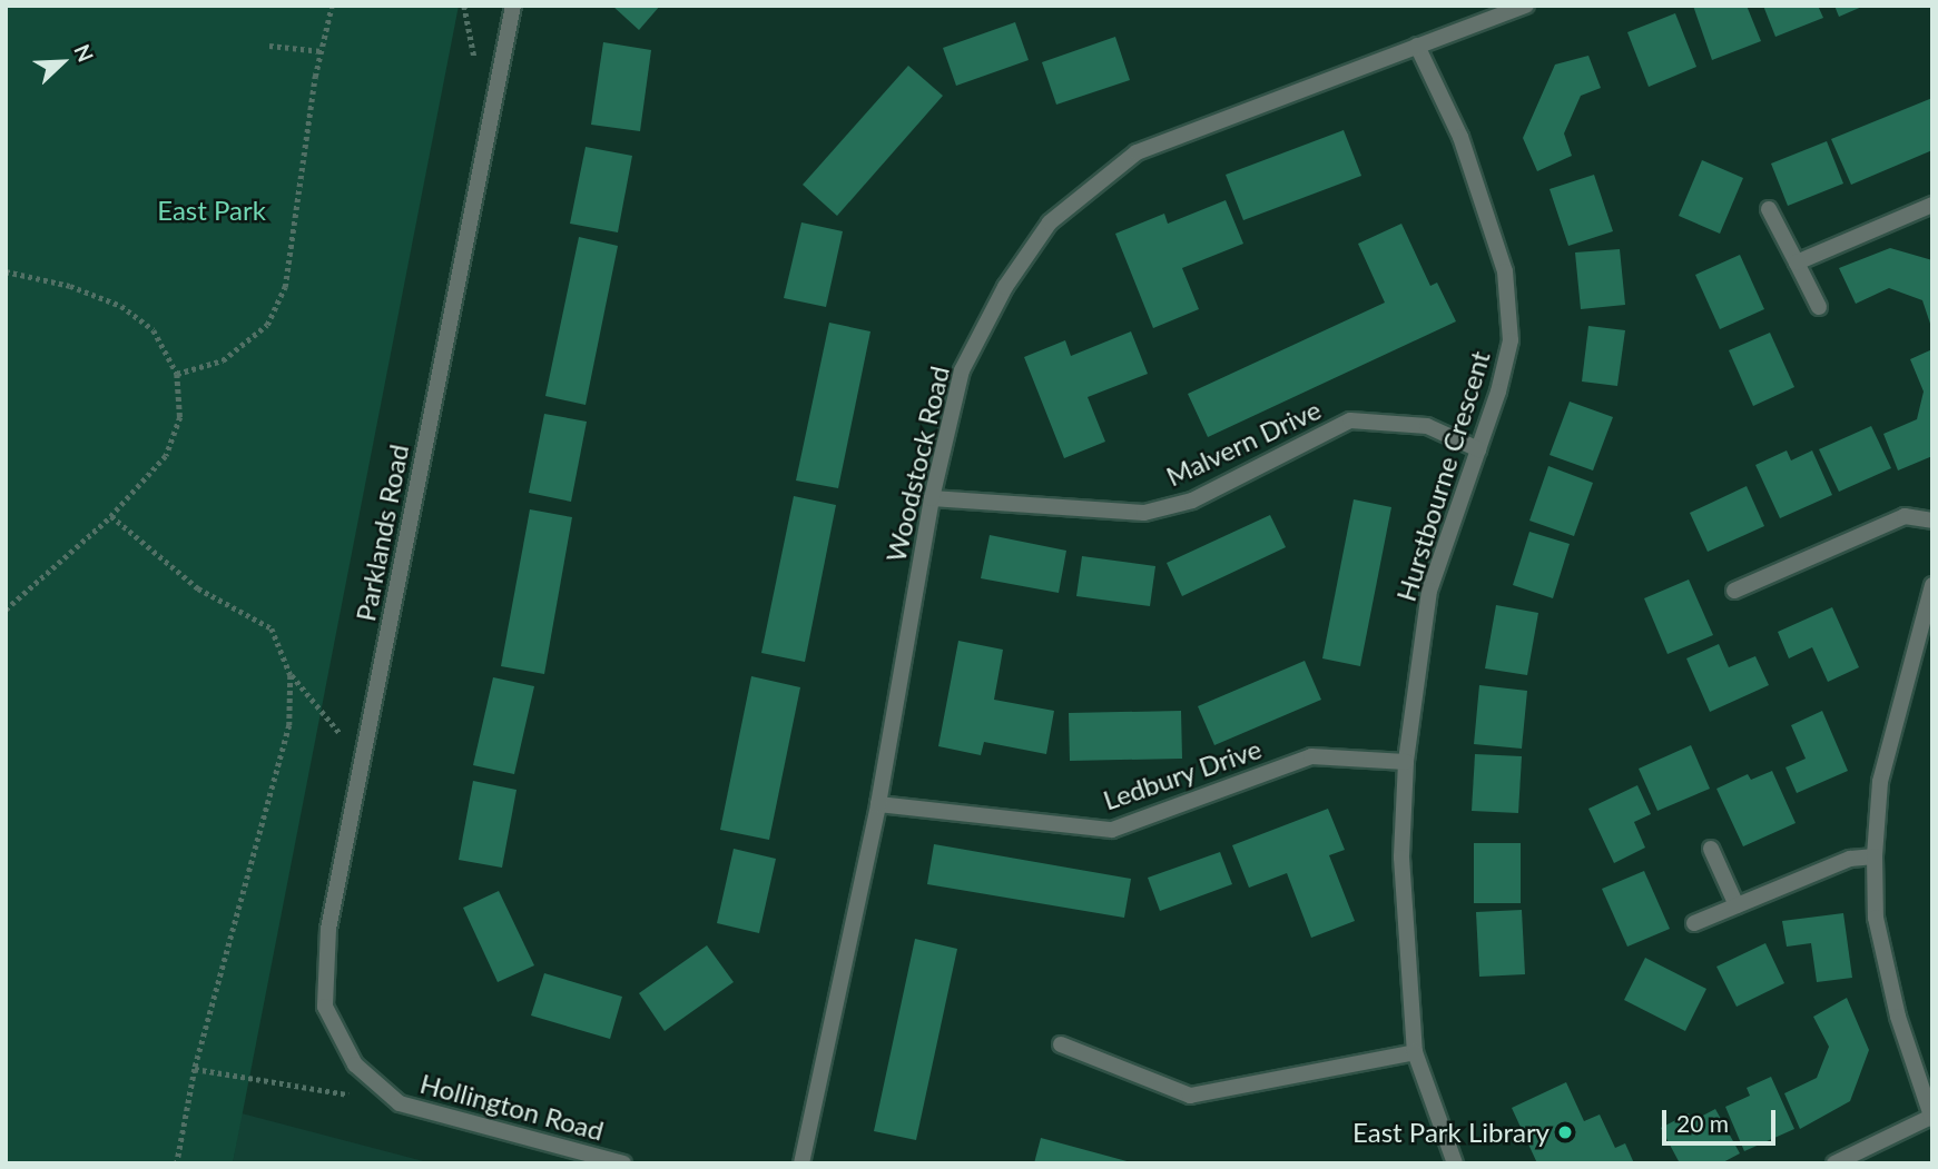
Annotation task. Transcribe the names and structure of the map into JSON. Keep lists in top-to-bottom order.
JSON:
{
  "streets": {
    "street": [
      "Malvern Drive",
      "Woodstock Road",
      "Hurstbourne Crescent",
      "Parklands Road",
      "Ledbury Drive",
      "Hollington Road"
    ]
  },
  "crossings": [
    ["Malvern Drive", "Woodstock Road"],
    ["Malvern Drive", "Hurstbourne Crescent"],
    ["Woodstock Road", "Hurstbourne Crescent"],
    ["Woodstock Road", "Ledbury Drive"],
    ["Hurstbourne Crescent", "Ledbury Drive"],
    ["Parklands Road", "Hollington Road"]
  ],
  "parks": ["East Park"],
  "places": ["East Park Library"],
  "scale_bar": "20 m",
  "north": "top right"
}
